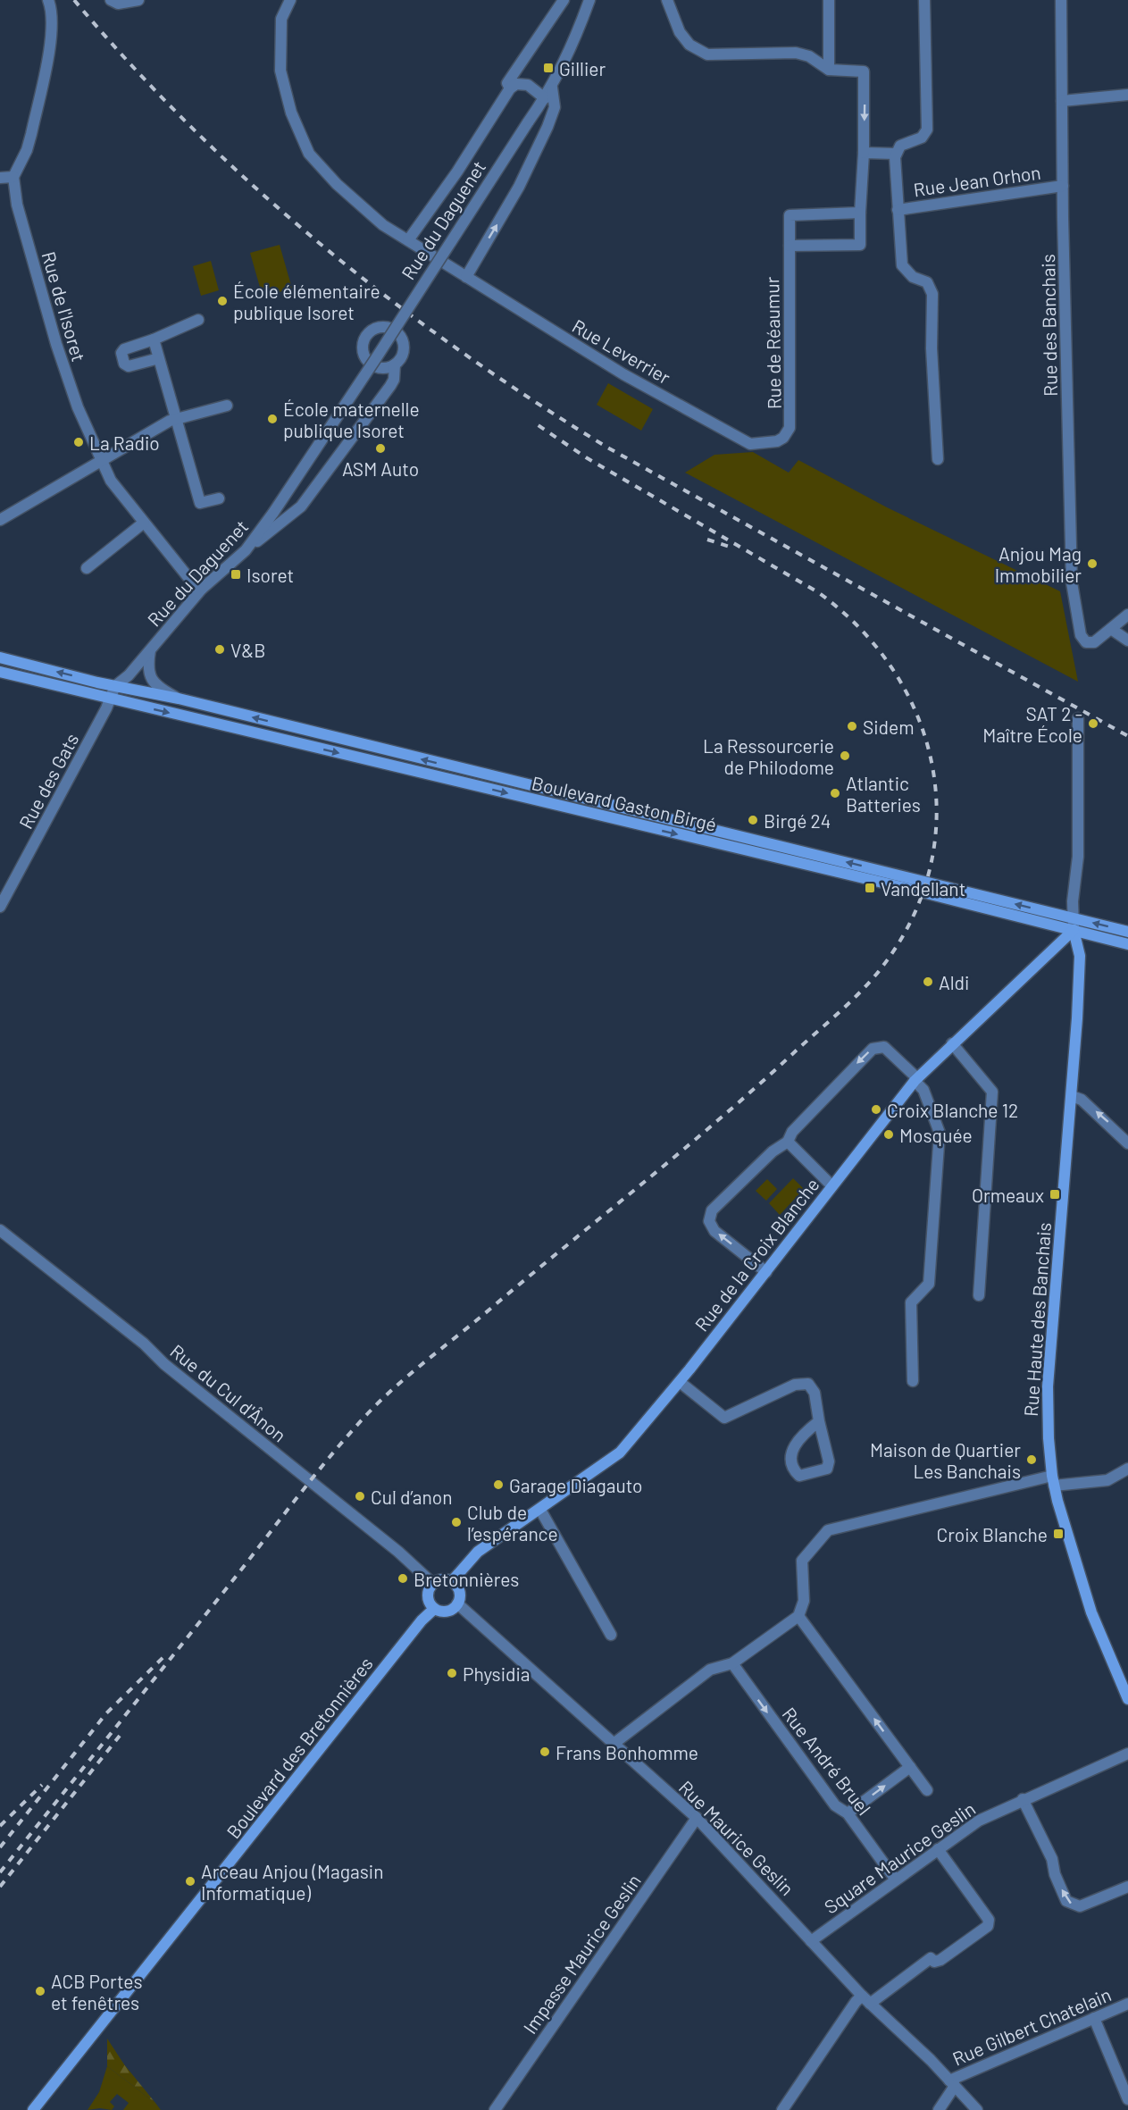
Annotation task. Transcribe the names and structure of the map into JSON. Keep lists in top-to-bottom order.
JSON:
{
  "streets": {
    "street": [
      "Rue Jean Orhon",
      "Rue du Daguenet",
      "Rue de l'Isoret",
      "Rue des Banchais",
      "Rue de Réaumur",
      "Rue Leverrier",
      "Rue des Gats",
      "Boulevard Gaston Birgé",
      "Rue de la Croix Blanche",
      "Rue Haute des Banchais",
      "Rue du Cul d'Ânon",
      "Boulevard des Bretonnières",
      "Rue André Bruel",
      "Rue Maurice Geslin",
      "Square Maurice Geslin",
      "Impasse Maurice Geslin",
      "Rue Gilbert Chatelain"
    ]
  },
  "crossings": [
    ["Rue Jean Orhon", "Rue des Banchais"],
    ["Rue du Daguenet", "Rue de l'Isoret"],
    ["Rue du Daguenet", "Boulevard Gaston Birgé"],
    ["Rue de Réaumur", "Rue Leverrier"],
    ["Rue des Gats", "Boulevard Gaston Birgé"],
    ["Boulevard Gaston Birgé", "Rue de la Croix Blanche"],
    ["Boulevard Gaston Birgé", "Rue Haute des Banchais"],
    ["Rue de la Croix Blanche", "Rue Haute des Banchais"],
    ["Rue de la Croix Blanche", "Rue du Cul d'Ânon"],
    ["Rue de la Croix Blanche", "Boulevard des Bretonnières"],
    ["Rue de la Croix Blanche", "Rue Maurice Geslin"],
    ["Rue du Cul d'Ânon", "Boulevard des Bretonnières"],
    ["Rue du Cul d'Ânon", "Rue Maurice Geslin"],
    ["Boulevard des Bretonnières", "Rue Maurice Geslin"],
    ["Rue André Bruel", "Square Maurice Geslin"],
    ["Rue Maurice Geslin", "Square Maurice Geslin"],
    ["Rue Maurice Geslin", "Impasse Maurice Geslin"],
    ["Rue Maurice Geslin", "Rue Gilbert Chatelain"]
  ],
  "places": {
    "transit": [
      "Gillier",
      "Isoret",
      "Vandellant",
      "Ormeaux",
      "Croix Blanche"
    ],
    "other": [
      "École élémentaire publique Isoret",
      "École maternelle publique Isoret",
      "La Radio",
      "ASM Auto",
      "Anjou Mag Immobilier",
      "V&B",
      "SAT 2 - Maître École",
      "Sidem",
      "La Ressourcerie de Philodome",
      "Atlantic Batteries",
      "Birgé 24",
      "Aldi",
      "Croix Blanche 12",
      "Mosquée",
      "Maison de Quartier Les Banchais",
      "Garage Diagauto",
      "Cul d’anon",
      "Club de l’espérance",
      "Bretonnières",
      "Physidia",
      "Frans Bonhomme",
      "Arceau Anjou (Magasin Informatique)",
      "ACB Portes et fenêtres"
    ]
  }
}
